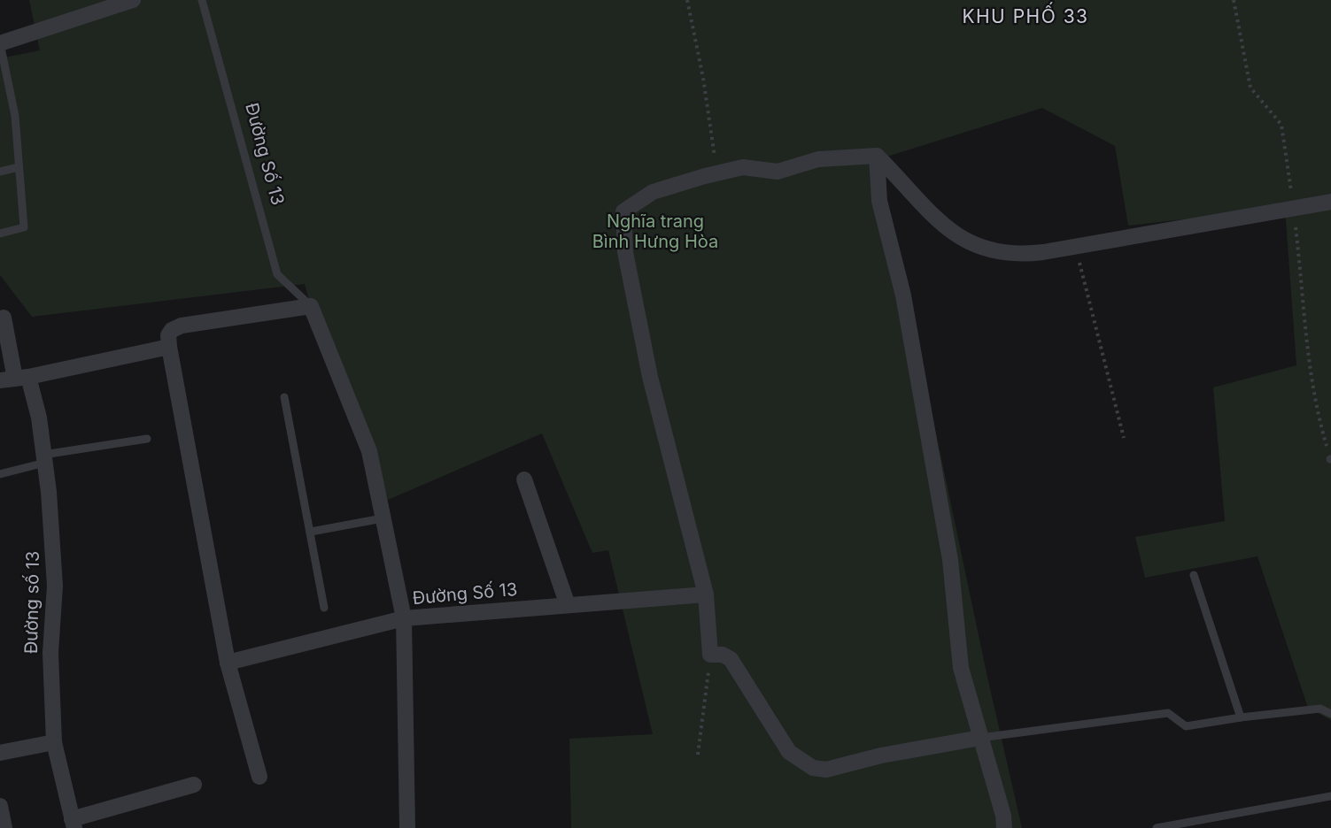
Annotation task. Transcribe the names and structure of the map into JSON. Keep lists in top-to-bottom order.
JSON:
{
  "streets": {
    "street": ["Đường Số 13", "Đường số 13"]
  },
  "districts": ["KHU PHỐ 33"],
  "parks": ["Nghĩa trang Bình Hưng Hòa"]
}
